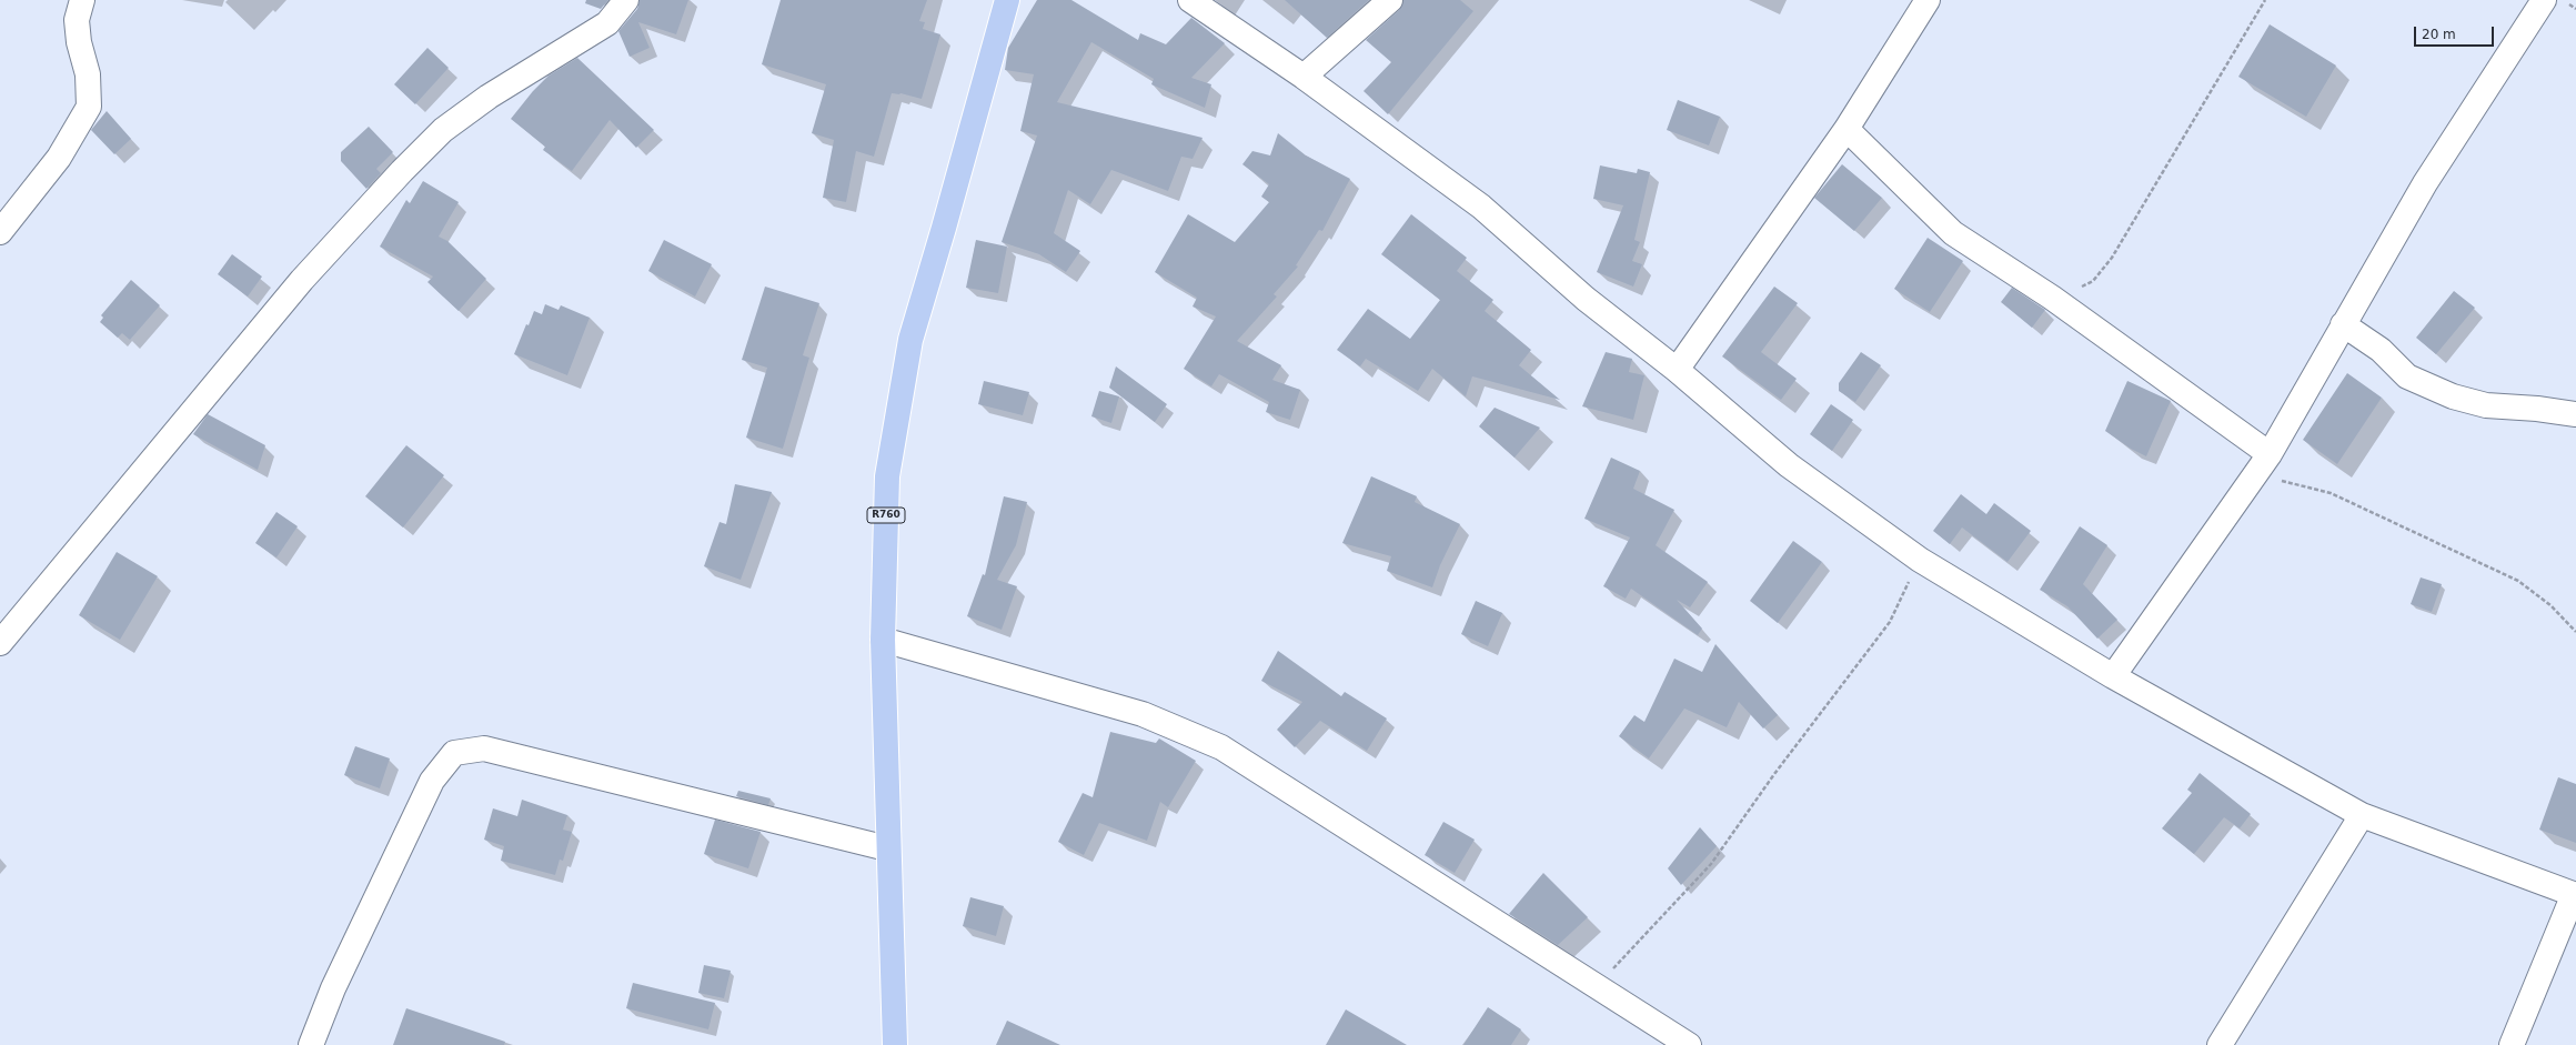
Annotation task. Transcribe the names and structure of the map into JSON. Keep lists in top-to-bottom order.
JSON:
{
  "streets": {
    "main road": ["R760"]
  },
  "scale_bar": "20 m"
}
